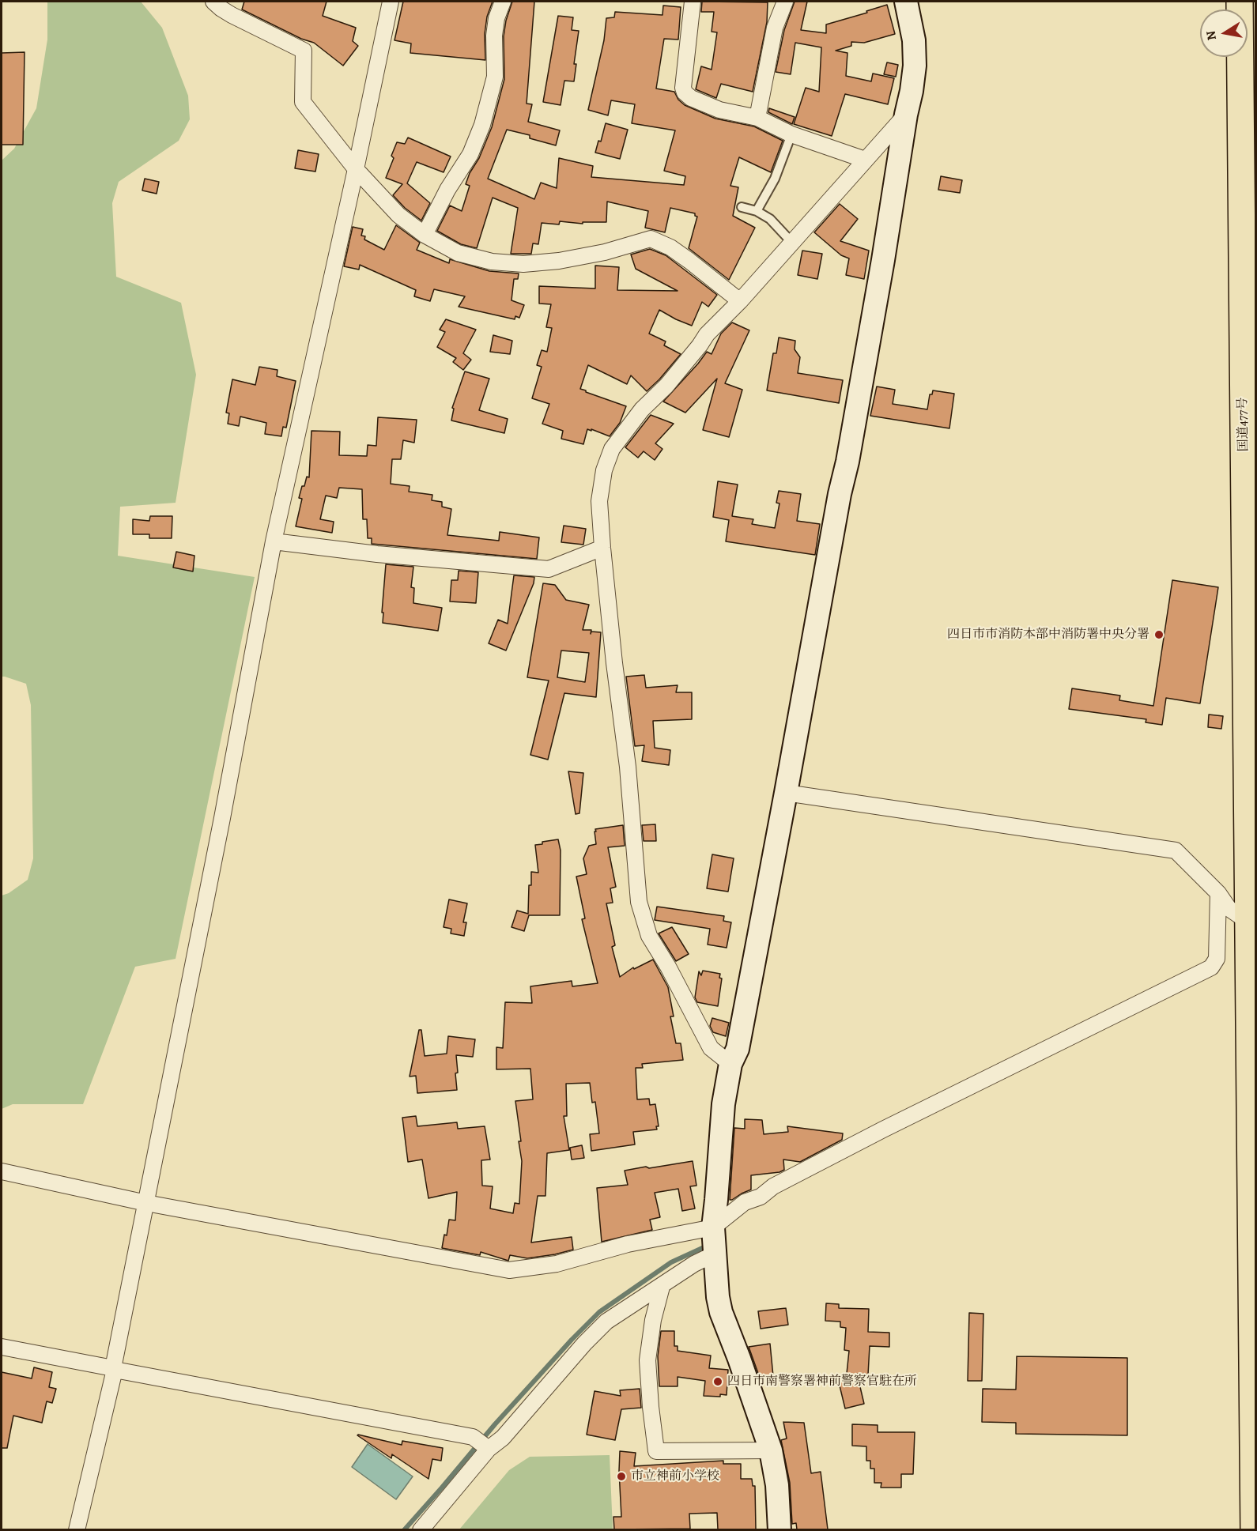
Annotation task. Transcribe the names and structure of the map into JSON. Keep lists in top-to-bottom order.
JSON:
{
  "streets": {
    "highway": ["国道477号"]
  },
  "places": ["四日市市消防本部中消防署中央分署", "四日市南警察署神前警察官駐在所", "市立神前小学校"],
  "north": "left"
}
